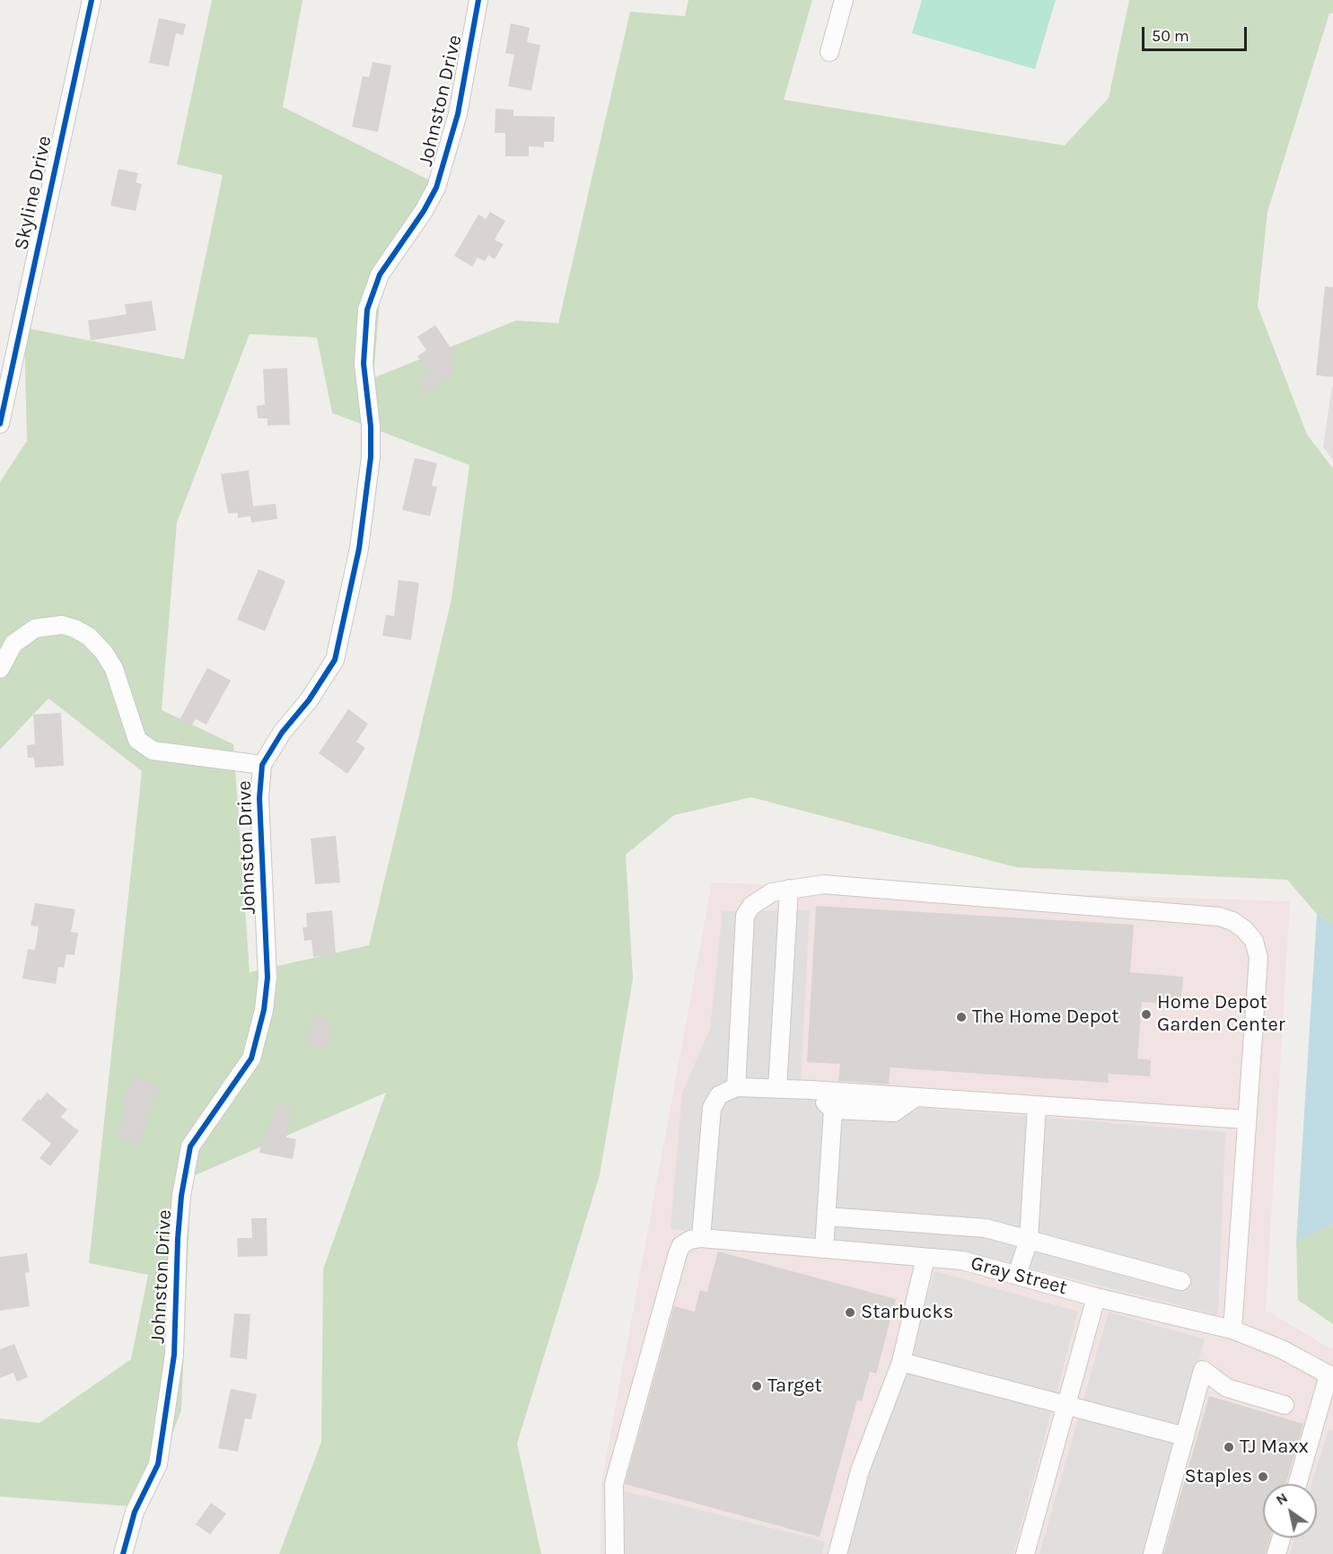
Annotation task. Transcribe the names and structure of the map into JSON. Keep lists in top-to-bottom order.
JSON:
{
  "streets": {
    "street": ["Johnston Drive", "Skyline Drive", "Gray Street"]
  },
  "places": [
    "Home Depot Garden Center",
    "The Home Depot",
    "Starbucks",
    "Target",
    "TJ Maxx",
    "Staples"
  ],
  "scale_bar": "50 m",
  "north": "top left"
}
